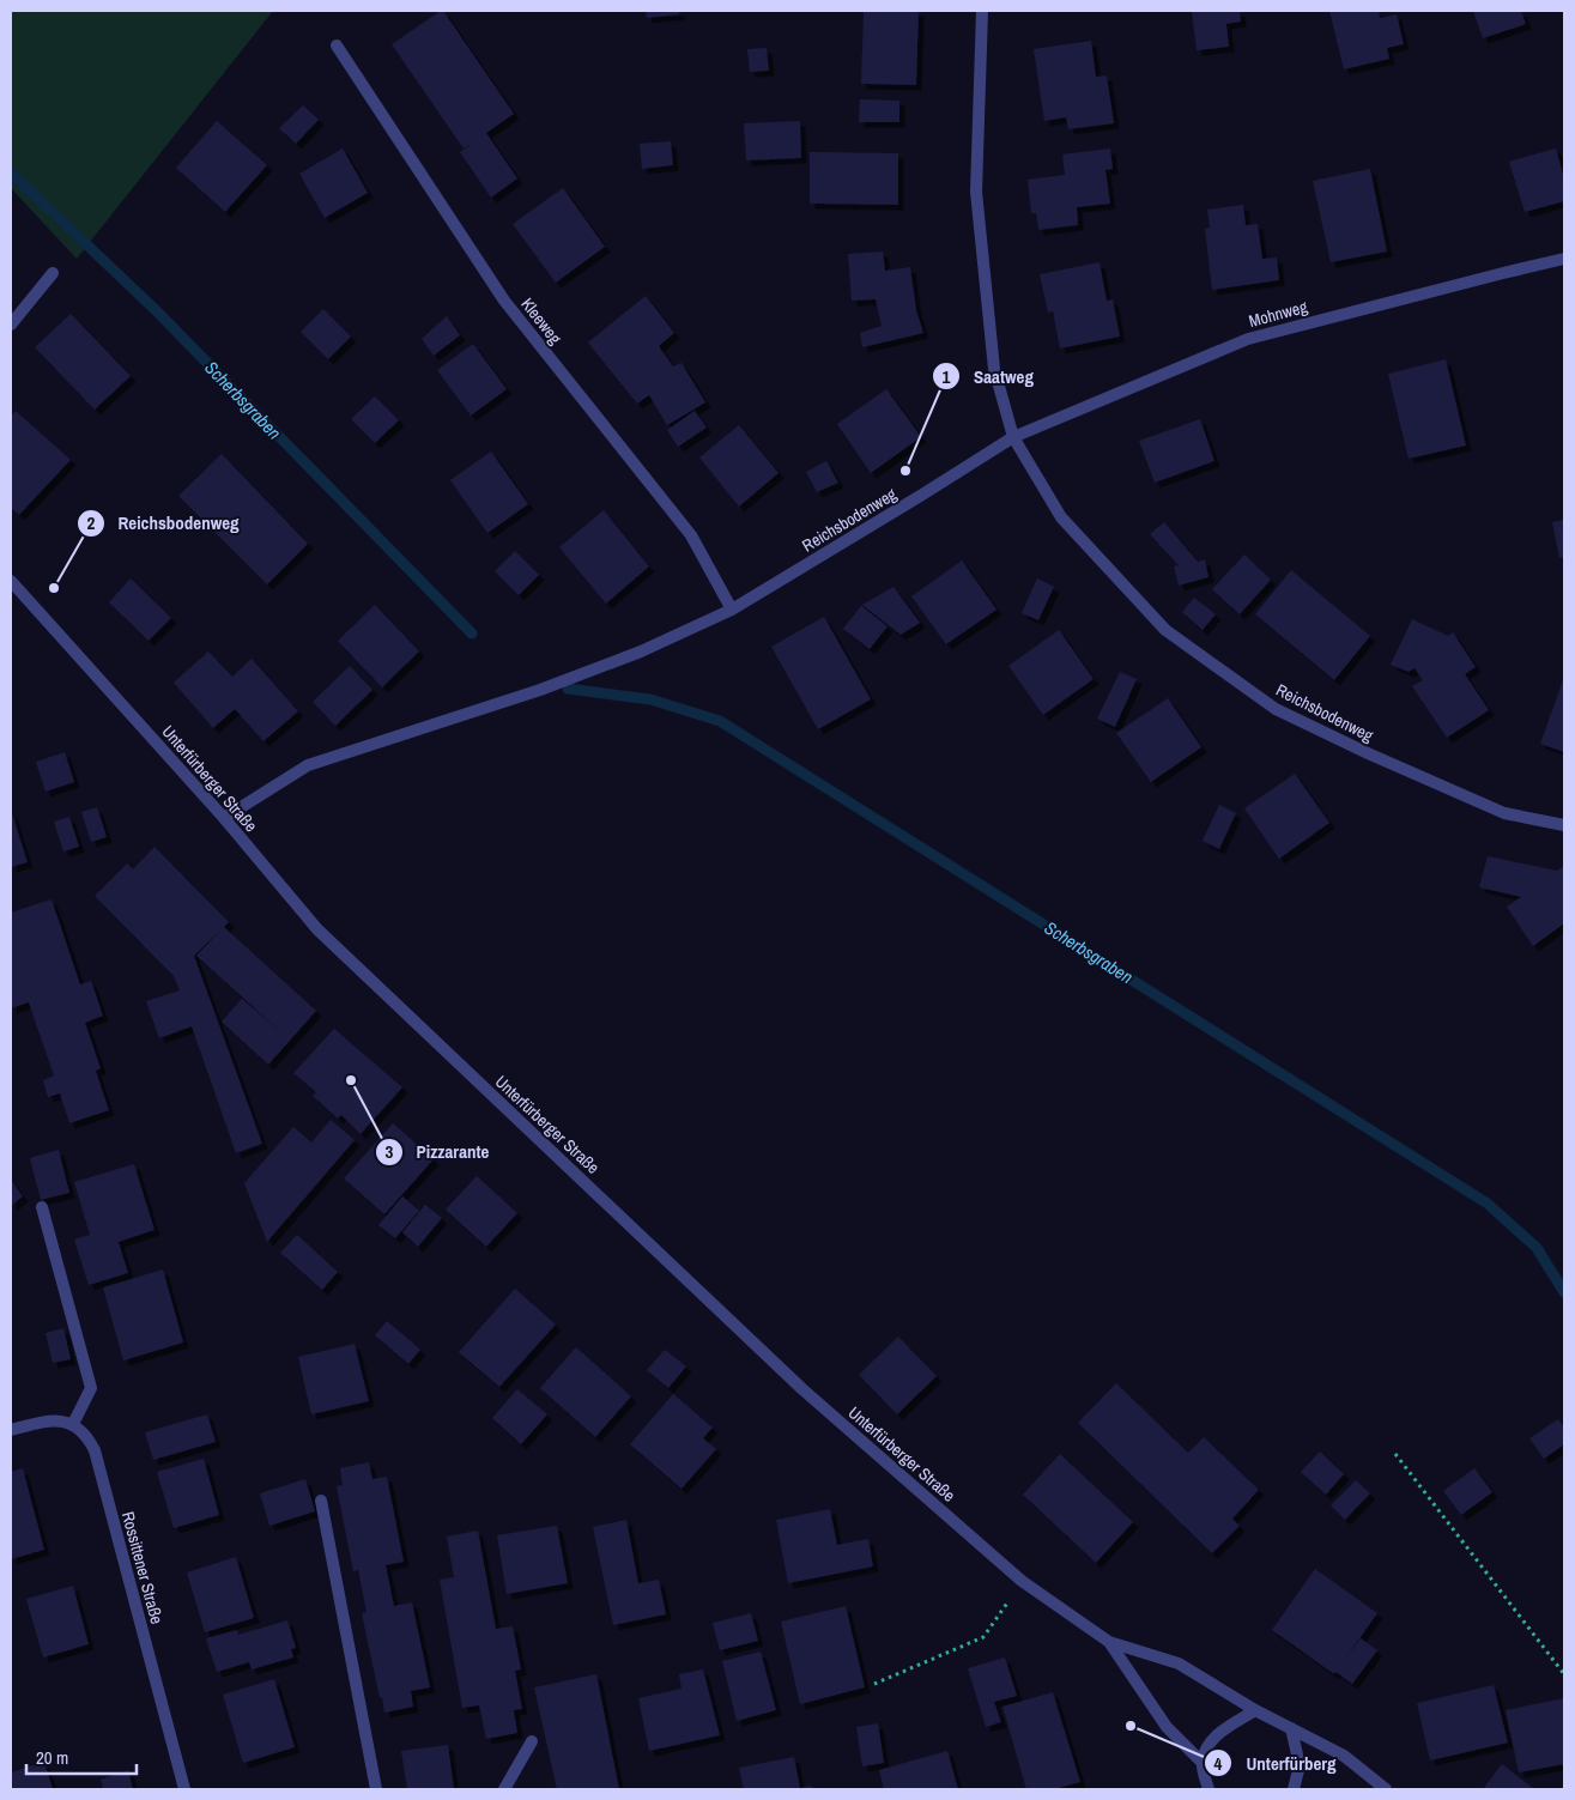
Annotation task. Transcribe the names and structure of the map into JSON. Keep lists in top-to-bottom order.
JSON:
{
  "streets": {
    "street": [
      "Mohnweg",
      "Kleeweg",
      "Reichsbodenweg",
      "Unterfürberger Straße",
      "Rossittener Straße"
    ]
  },
  "crossings": [
    ["Mohnweg", "Reichsbodenweg"],
    ["Kleeweg", "Reichsbodenweg"],
    ["Reichsbodenweg", "Unterfürberger Straße"]
  ],
  "water": ["Scherbsgraben"],
  "places": [
    "Saatweg",
    "Reichsbodenweg",
    "Pizzarante",
    "Unterfürberg"
  ],
  "scale_bar": "20 m"
}
